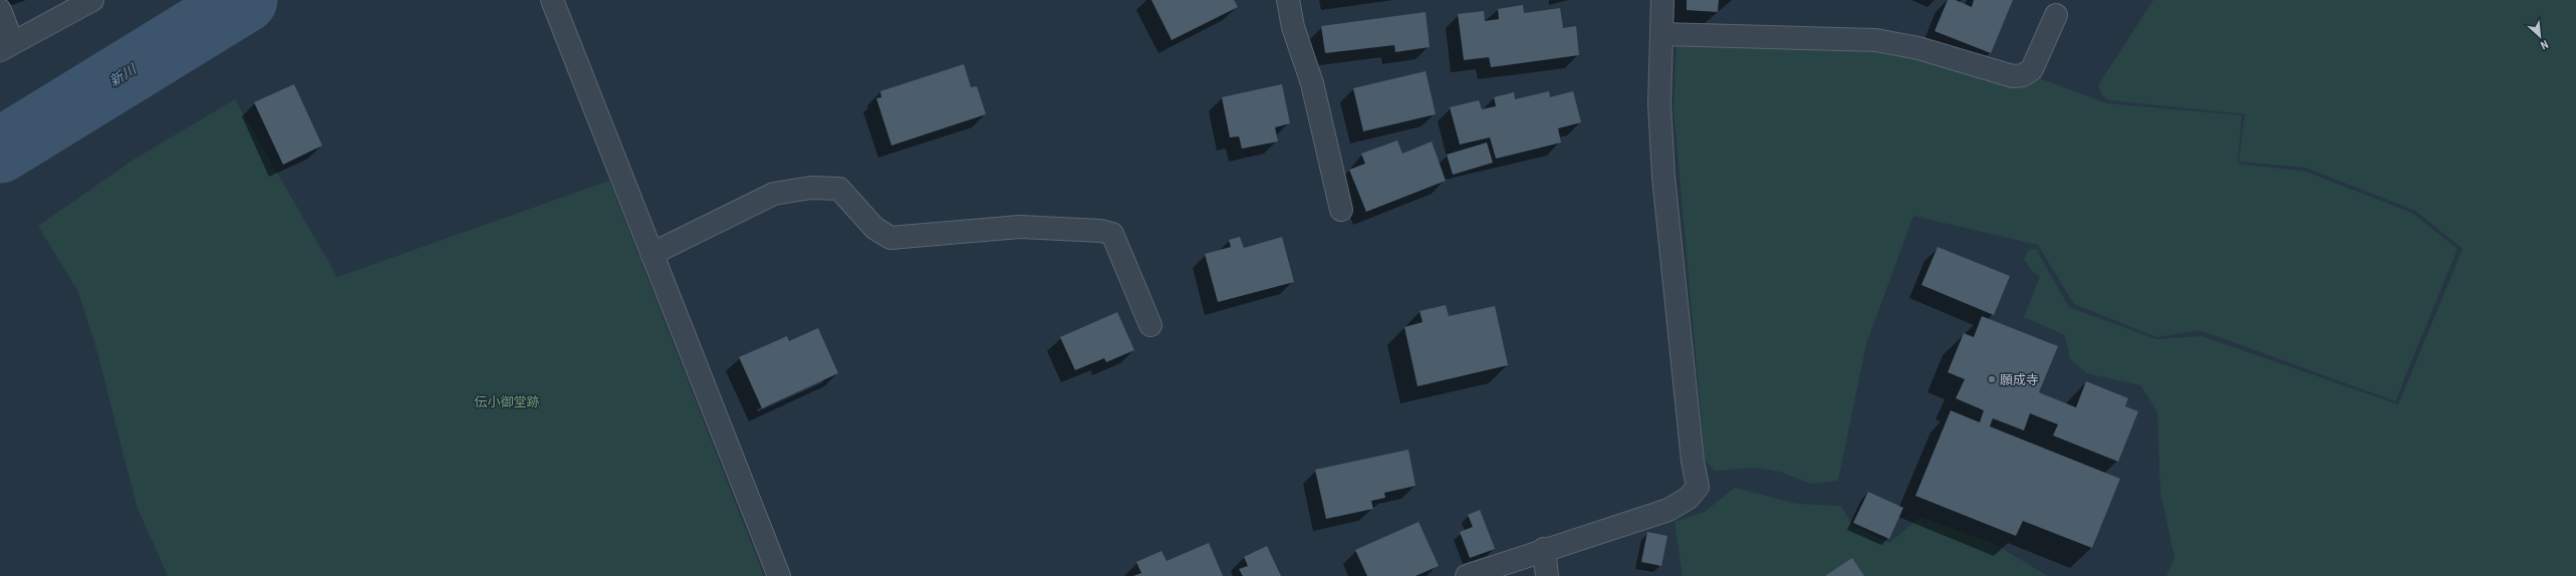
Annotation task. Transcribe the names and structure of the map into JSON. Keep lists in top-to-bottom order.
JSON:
{
  "water": ["新川"],
  "parks": ["伝小御堂跡"],
  "places": ["願成寺"],
  "north": "bottom right"
}
